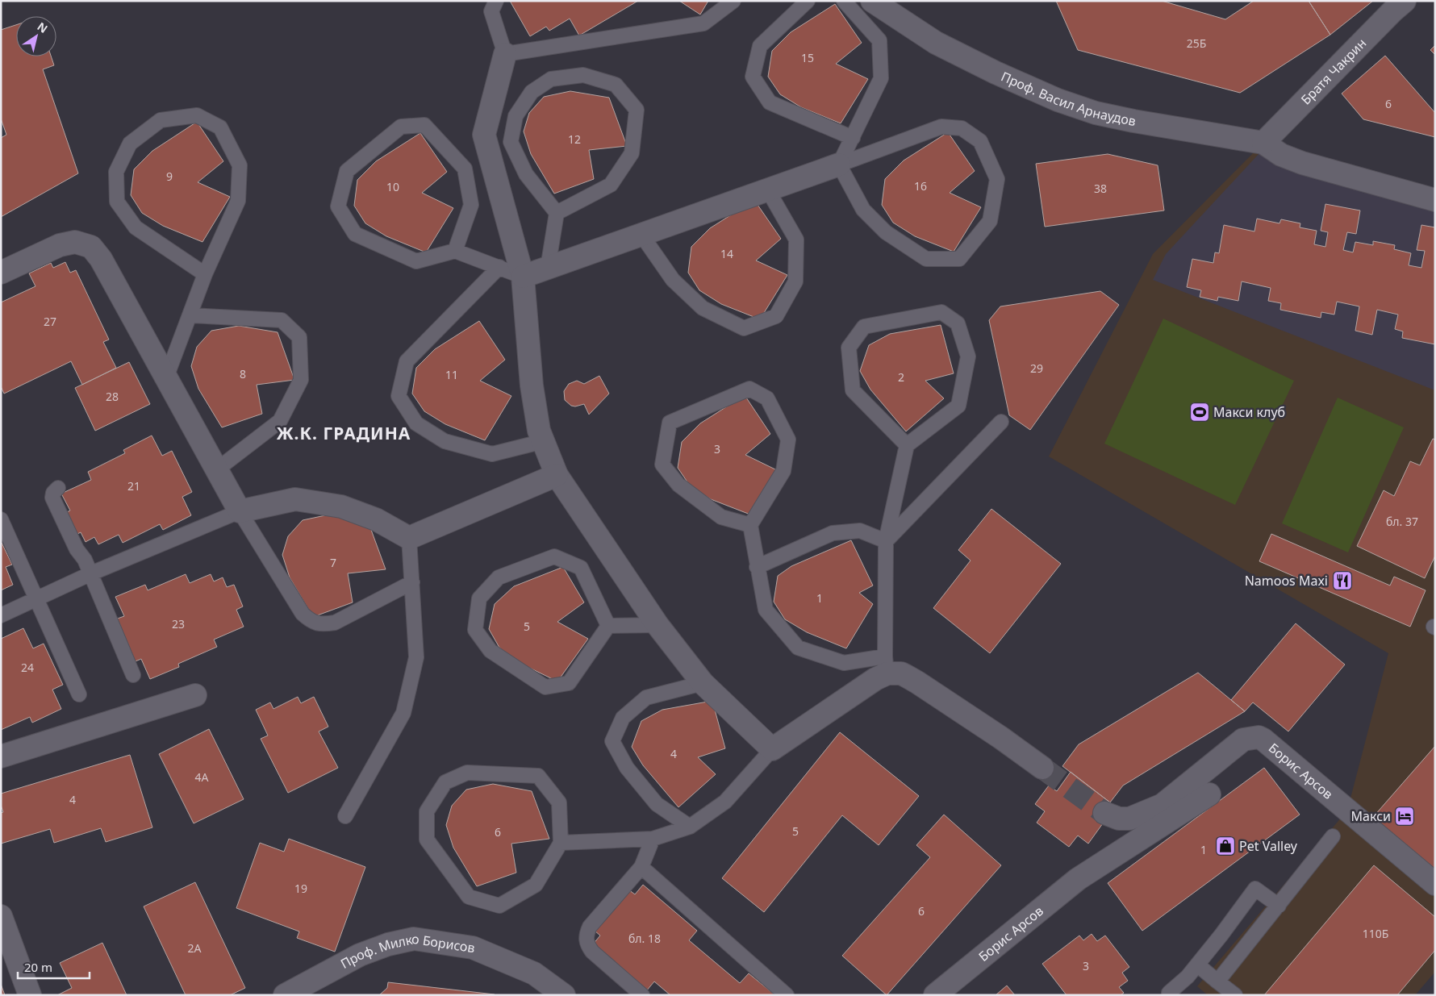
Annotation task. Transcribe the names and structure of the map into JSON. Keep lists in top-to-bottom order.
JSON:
{
  "streets": {
    "street": [
      "Братя Чакрин",
      "Проф. Васил Арнаудов",
      "Борис Арсов",
      "Проф. Милко Борисов"
    ]
  },
  "crossings": [
    ["Братя Чакрин", "Проф. Васил Арнаудов"]
  ],
  "districts": ["Ж.К. ГРАДИНА"],
  "places": {
    "sports": ["Макси клуб"],
    "restaurant": ["Namoos Maxi"],
    "hotel": ["Макси"],
    "shop": ["Pet Valley"]
  },
  "house_numbers": [
    "25Б",
    "15",
    "6",
    "12",
    "9",
    "16",
    "10",
    "38",
    "14",
    "27",
    "29",
    "8",
    "11",
    "2",
    "28",
    "3",
    "21",
    "бл. 37",
    "7",
    "1",
    "23",
    "5",
    "24",
    "4",
    "4А",
    "4",
    "5",
    "6",
    "1",
    "19",
    "6",
    "110Б",
    "бл. 18",
    "2А",
    "3"
  ],
  "scale_bar": "20 m",
  "north": "top right"
}
